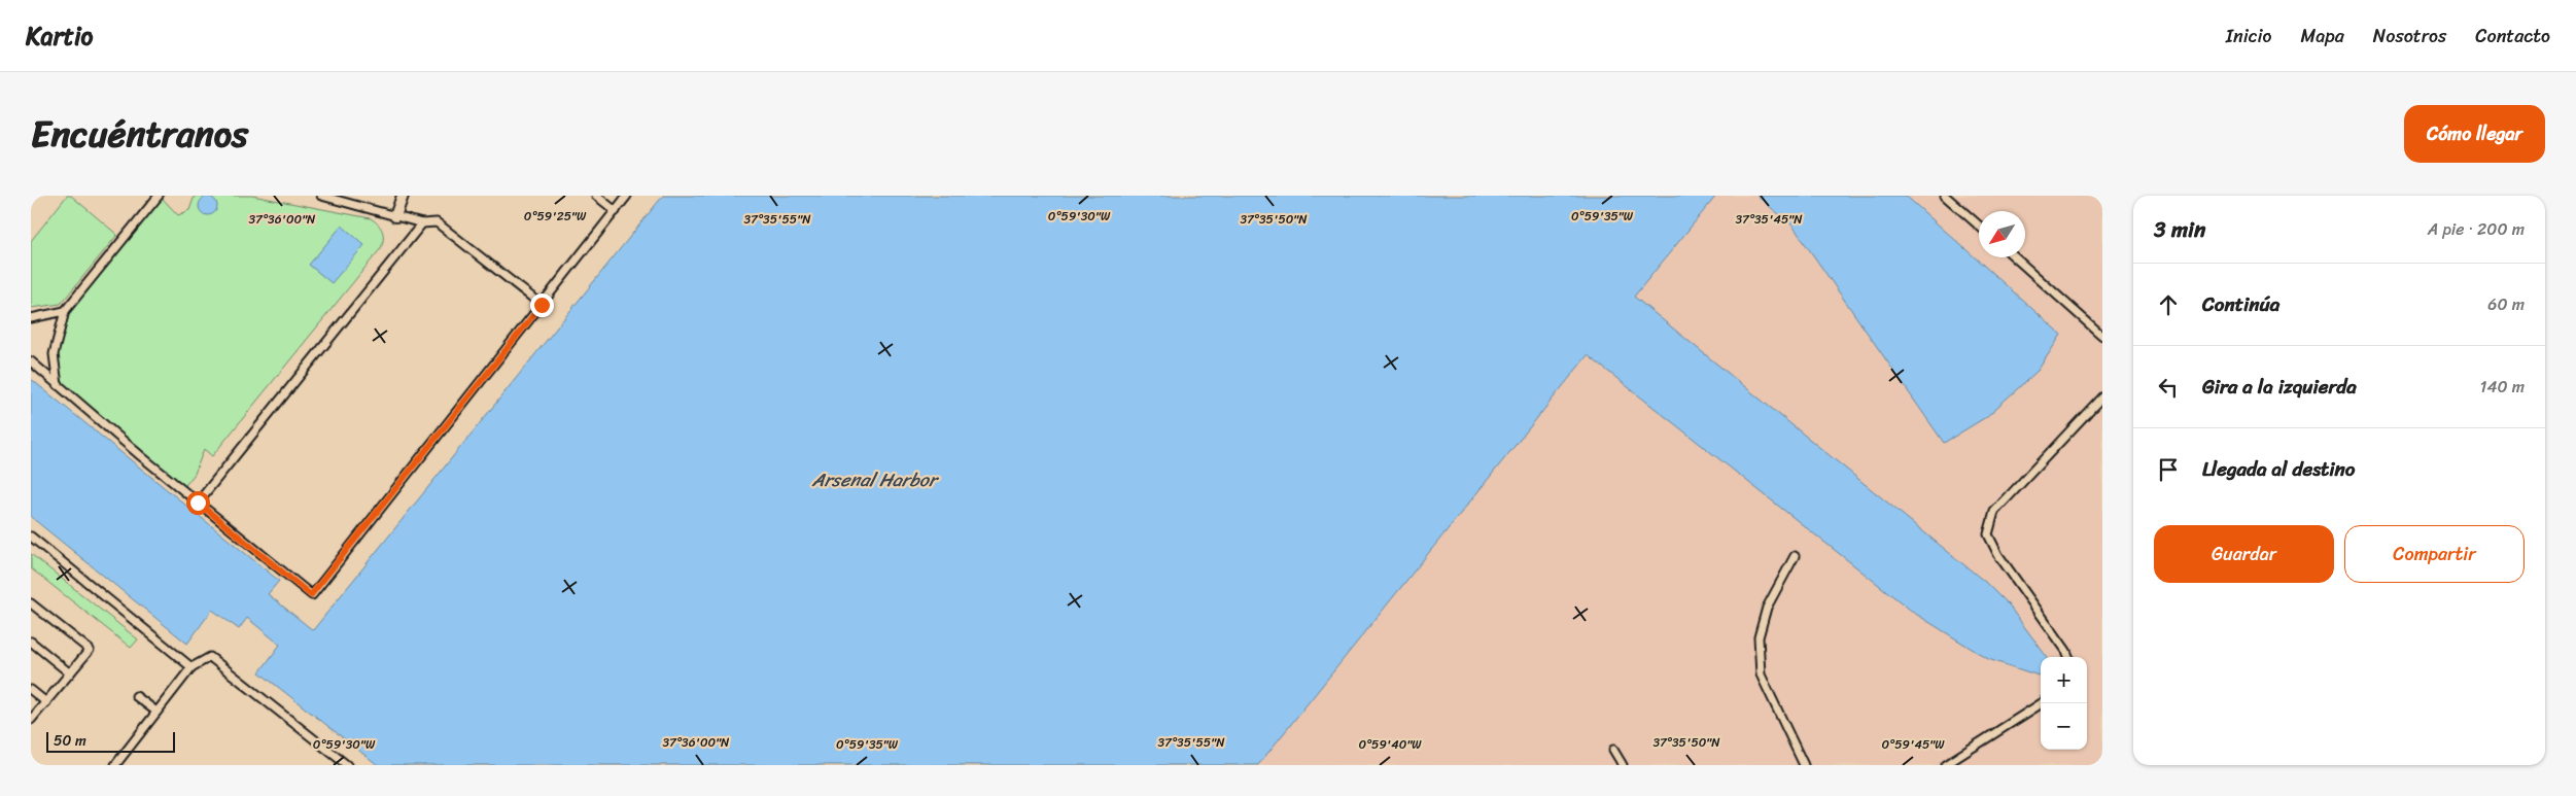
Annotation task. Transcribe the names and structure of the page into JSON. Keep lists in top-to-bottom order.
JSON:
{
  "water": ["Arsenal Harbor"],
  "scale_bar": "50 m",
  "north": "bottom left",
  "page": {
    "header": "Kartio",
    "nav": [
      "Inicio",
      "Mapa",
      "Nosotros",
      "Contacto"
    ],
    "title": "Encuéntranos",
    "buttons": [
      "Cómo llegar",
      ["Guardar", "Compartir"]
    ],
    "heading": ["3 min", "A pie · 200 m"],
    "list": [
      ["Continúa", "60 m"],
      ["Gira a la izquierda", "140 m"],
      "Llegada al destino"
    ],
    "map_buttons": ["+", "−"],
    "scale": "50 m"
  },
  "coordinates": [
    "0°59'25\"W",
    "0°59'30\"W",
    "0°59'35\"W",
    "37°36'00\"N",
    "37°35'55\"N",
    "37°35'50\"N",
    "37°35'45\"N",
    "0°59'40\"W",
    "0°59'45\"W"
  ]
}
